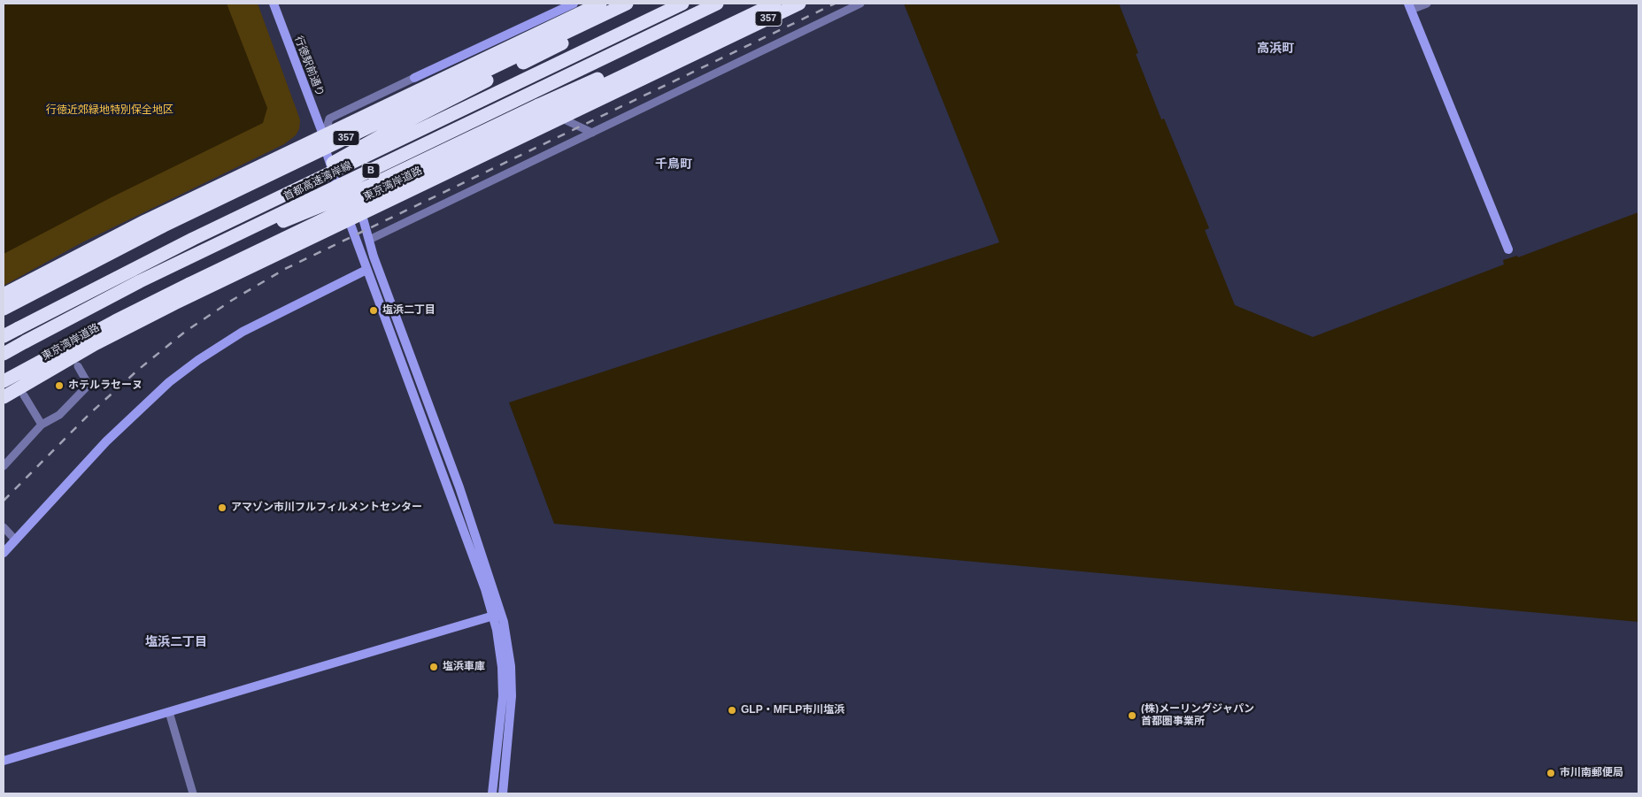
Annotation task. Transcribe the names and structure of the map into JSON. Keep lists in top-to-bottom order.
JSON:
{
  "streets": {
    "highway": [
      "357",
      "B",
      "首都高速湾岸線",
      "東京湾岸道路"
    ],
    "street": ["行徳駅前通り"]
  },
  "crossings": [
    ["357", "行徳駅前通り"],
    ["行徳駅前通り", "東京湾岸道路"]
  ],
  "districts": ["高浜町", "千鳥町", "塩浜二丁目"],
  "parks": ["行徳近郊緑地特別保全地区"],
  "places": [
    "塩浜二丁目",
    "ホテルラセーヌ",
    "アマゾン市川フルフィルメントセンター",
    "塩浜車庫",
    "GLP・MFLP市川塩浜",
    "(株)メーリングジャパン 首都圏事業所",
    "市川南郵便局"
  ]
}
